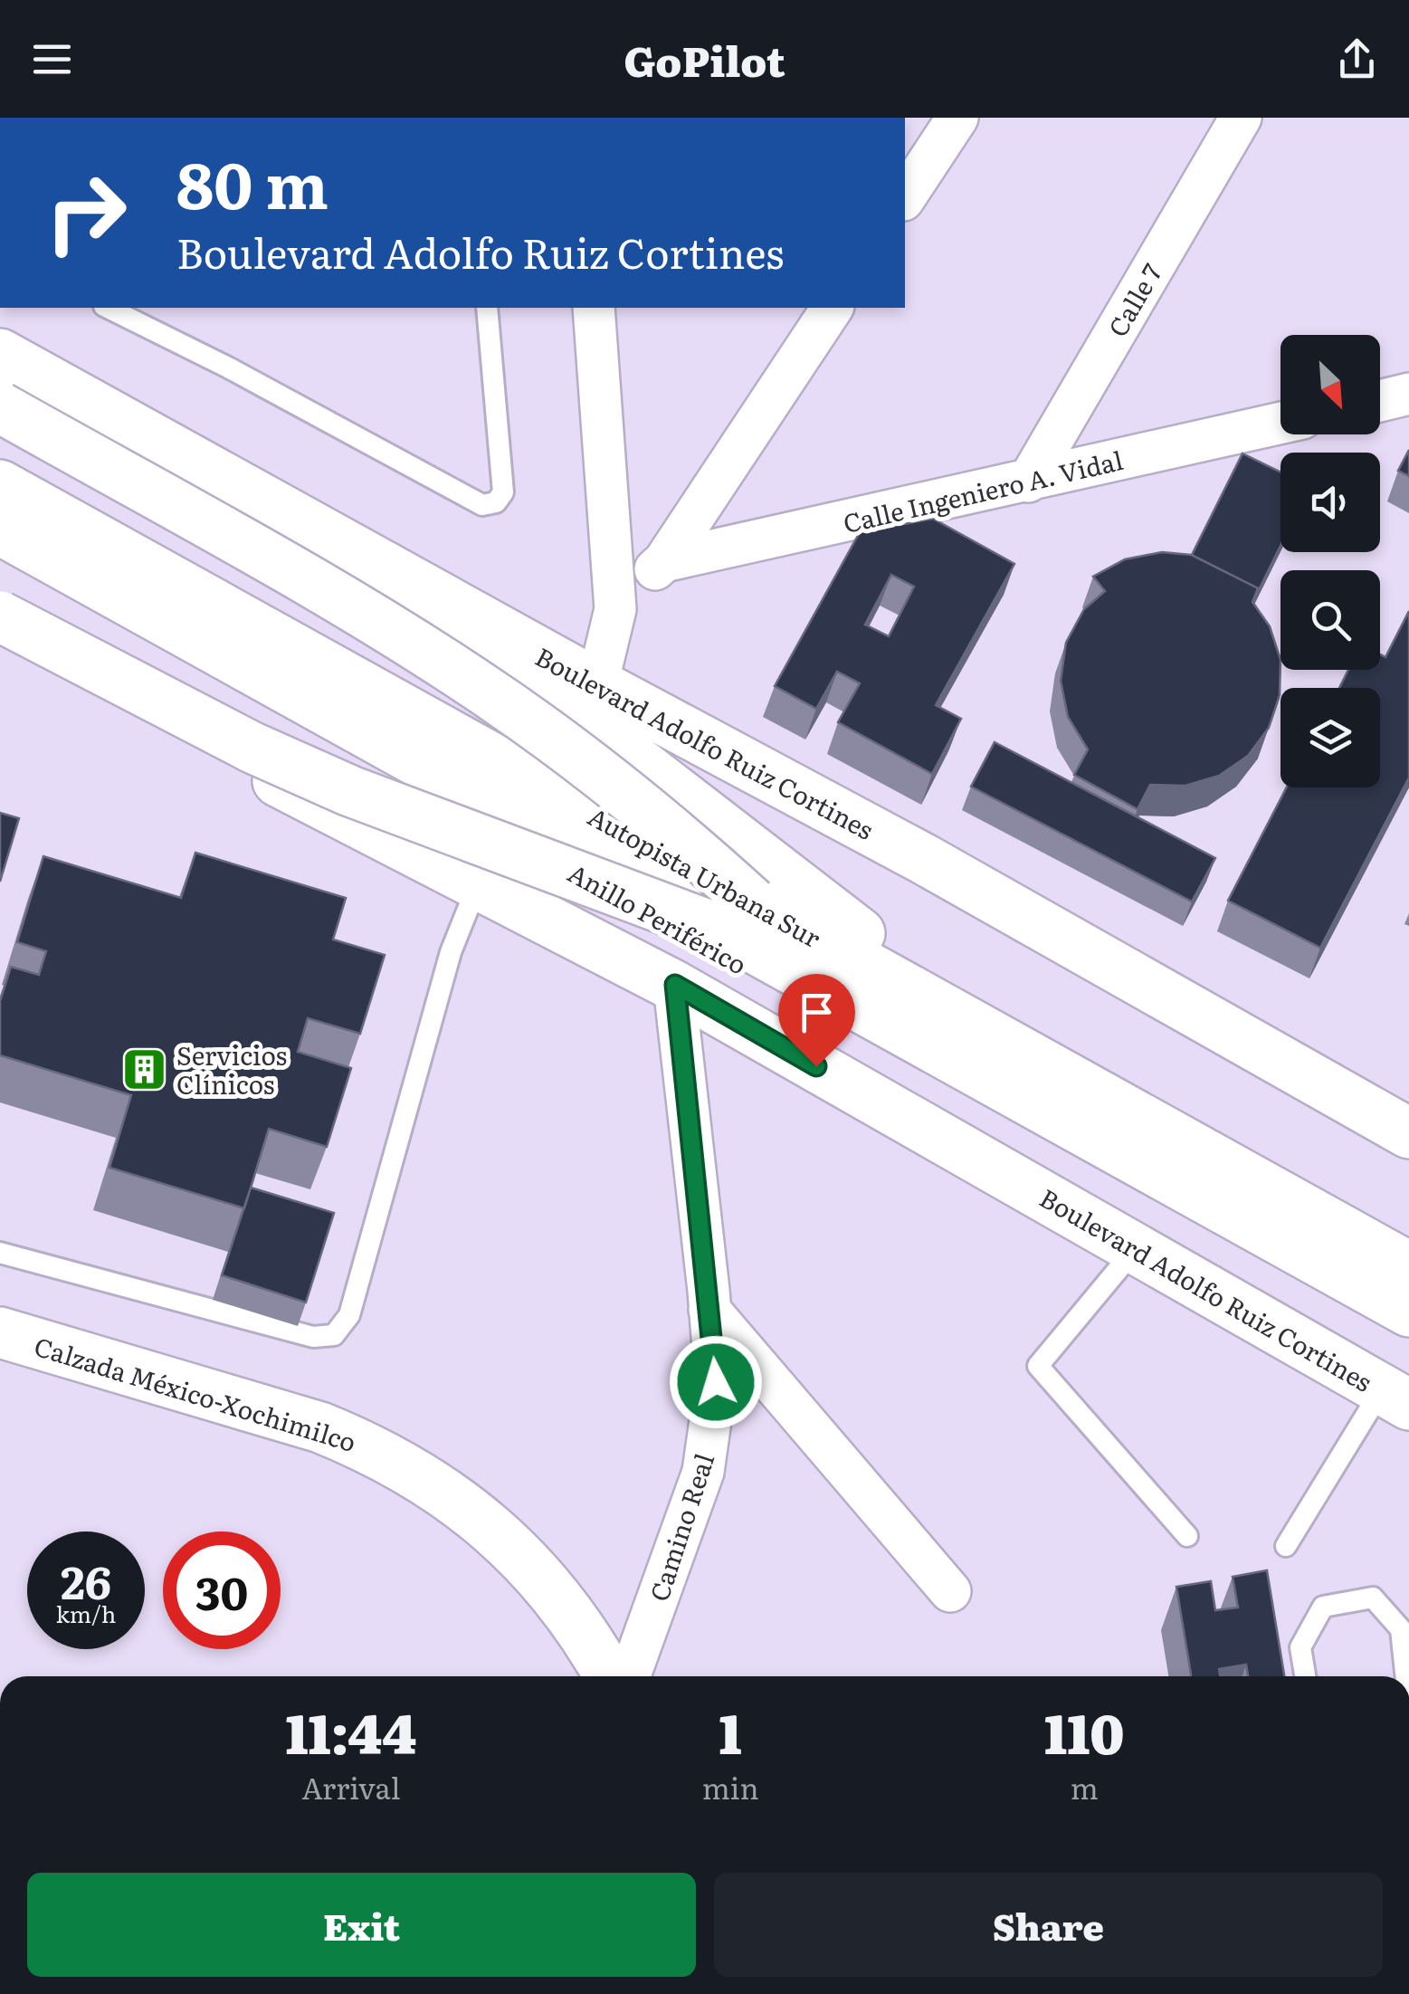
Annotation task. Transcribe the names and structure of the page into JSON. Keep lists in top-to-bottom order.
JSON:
{
  "streets": {
    "main road": [
      "Boulevard Adolfo Ruiz Cortines",
      "Autopista Urbana Sur",
      "Anillo Periférico",
      "Calzada México-Xochimilco"
    ],
    "street": ["Calle 7", "Calle Ingeniero A. Vidal", "Camino Real"]
  },
  "crossings": [
    ["Calle 7", "Calle Ingeniero A. Vidal"],
    ["Boulevard Adolfo Ruiz Cortines", "Camino Real"]
  ],
  "places": {
    "building": ["Servicios Clínicos"]
  },
  "north": "bottom right",
  "page": {
    "header": "GoPilot",
    "turn": ["80 m", "Boulevard Adolfo Ruiz Cortines"],
    "speed": "26 km/h",
    "limit": "30",
    "eta": [
      "11:44",
      "Arrival",
      "1",
      "min",
      "110",
      "m"
    ],
    "buttons": ["Exit", "Share"]
  }
}
